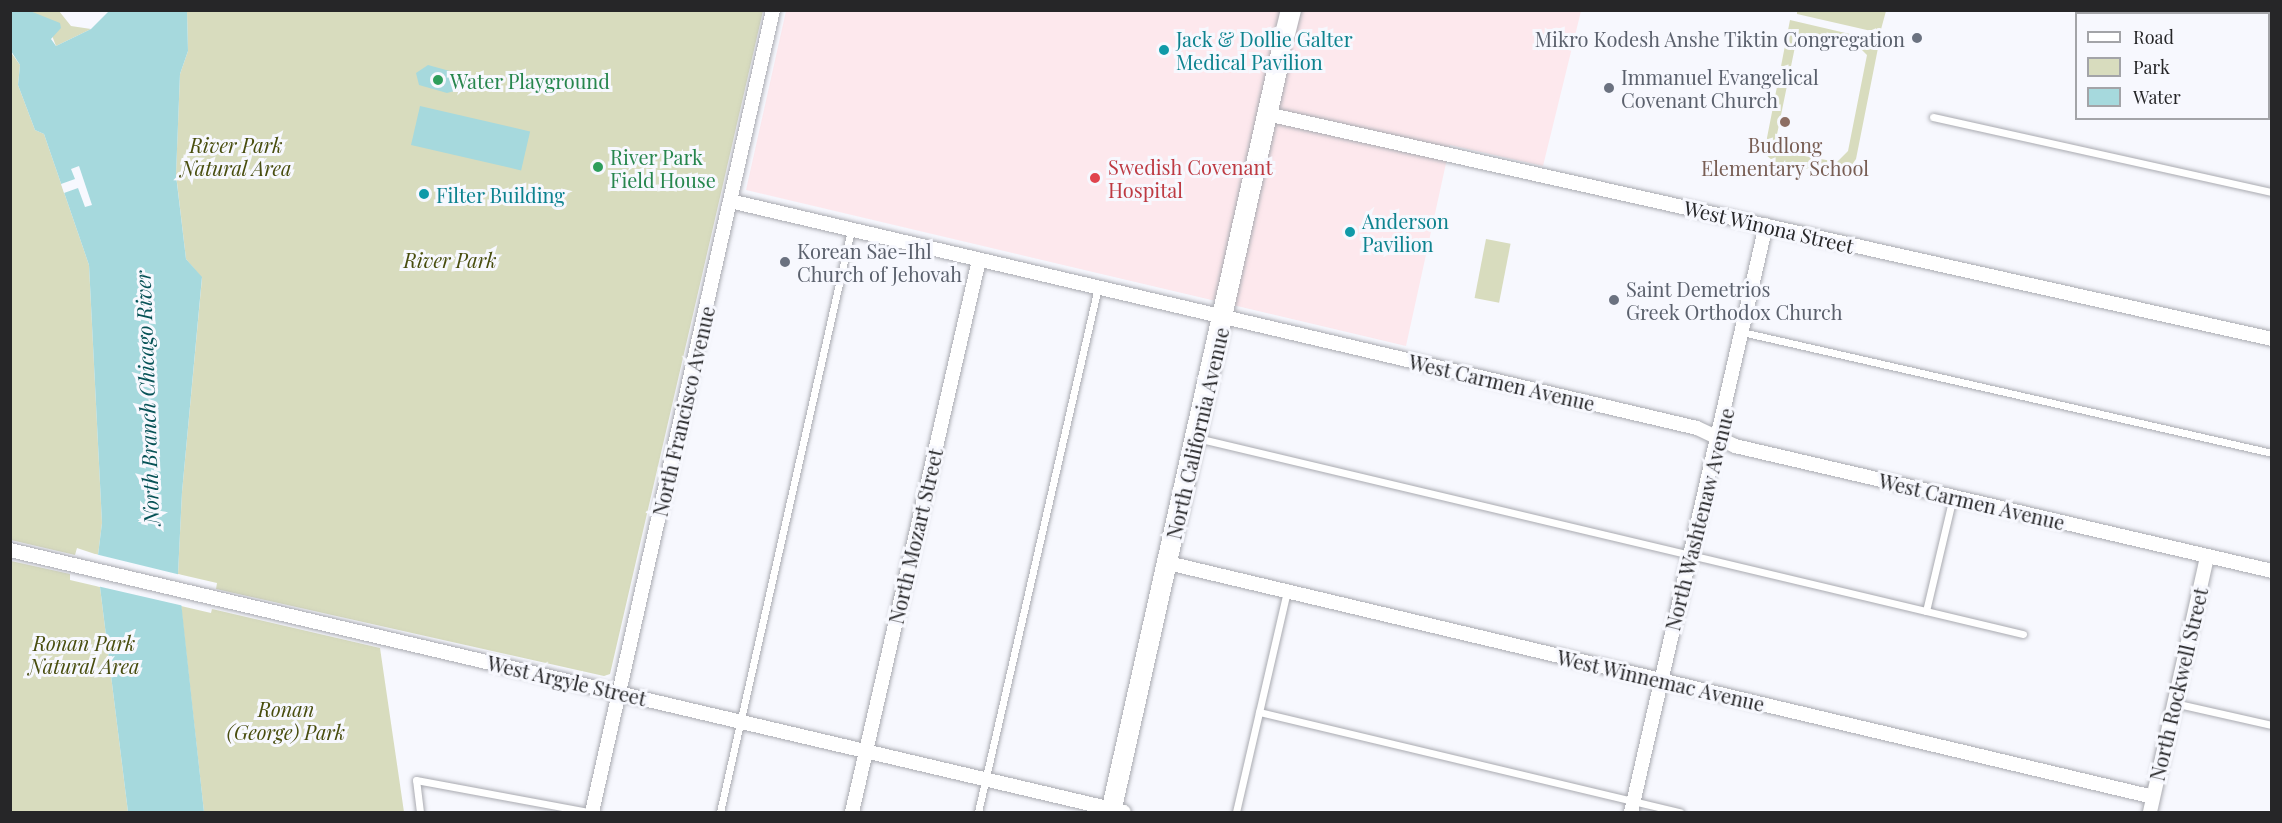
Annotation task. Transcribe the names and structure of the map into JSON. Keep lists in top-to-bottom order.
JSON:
{
  "streets": {
    "main road": ["North California Avenue"],
    "street": [
      "West Winona Street",
      "West Carmen Avenue",
      "North Francisco Avenue",
      "North Washtenaw Avenue",
      "North Mozart Street",
      "West Argyle Street",
      "West Winnemac Avenue",
      "North Rockwell Street"
    ]
  },
  "crossings": [
    ["West Winona Street", "North California Avenue"],
    ["West Winona Street", "North Washtenaw Avenue"],
    ["West Carmen Avenue", "North Francisco Avenue"],
    ["West Carmen Avenue", "North California Avenue"],
    ["West Carmen Avenue", "North Washtenaw Avenue"],
    ["West Carmen Avenue", "North Mozart Street"],
    ["West Carmen Avenue", "North Rockwell Street"],
    ["North Francisco Avenue", "West Argyle Street"],
    ["North California Avenue", "West Argyle Street"],
    ["North California Avenue", "West Winnemac Avenue"],
    ["North Washtenaw Avenue", "West Winnemac Avenue"],
    ["North Mozart Street", "West Argyle Street"],
    ["West Winnemac Avenue", "North Rockwell Street"]
  ],
  "water": ["North Branch Chicago River"],
  "parks": [
    "River Park Natural Area",
    "River Park",
    "Ronan Park Natural Area",
    "Ronan (George) Park"
  ],
  "places": [
    "Mikro Kodesh Anshe Tiktin Congregation",
    "Jack & Dollie Galter Medical Pavilion",
    "Water Playground",
    "Immanuel Evangelical Covenant Church",
    "Budlong Elementary School",
    "River Park Field House",
    "Swedish Covenant Hospital",
    "Filter Building",
    "Anderson Pavilion",
    "Korean Sae-Ihl Church of Jehovah",
    "Saint Demetrios Greek Orthodox Church"
  ],
  "legend": ["Road", "Park", "Water"]
}
